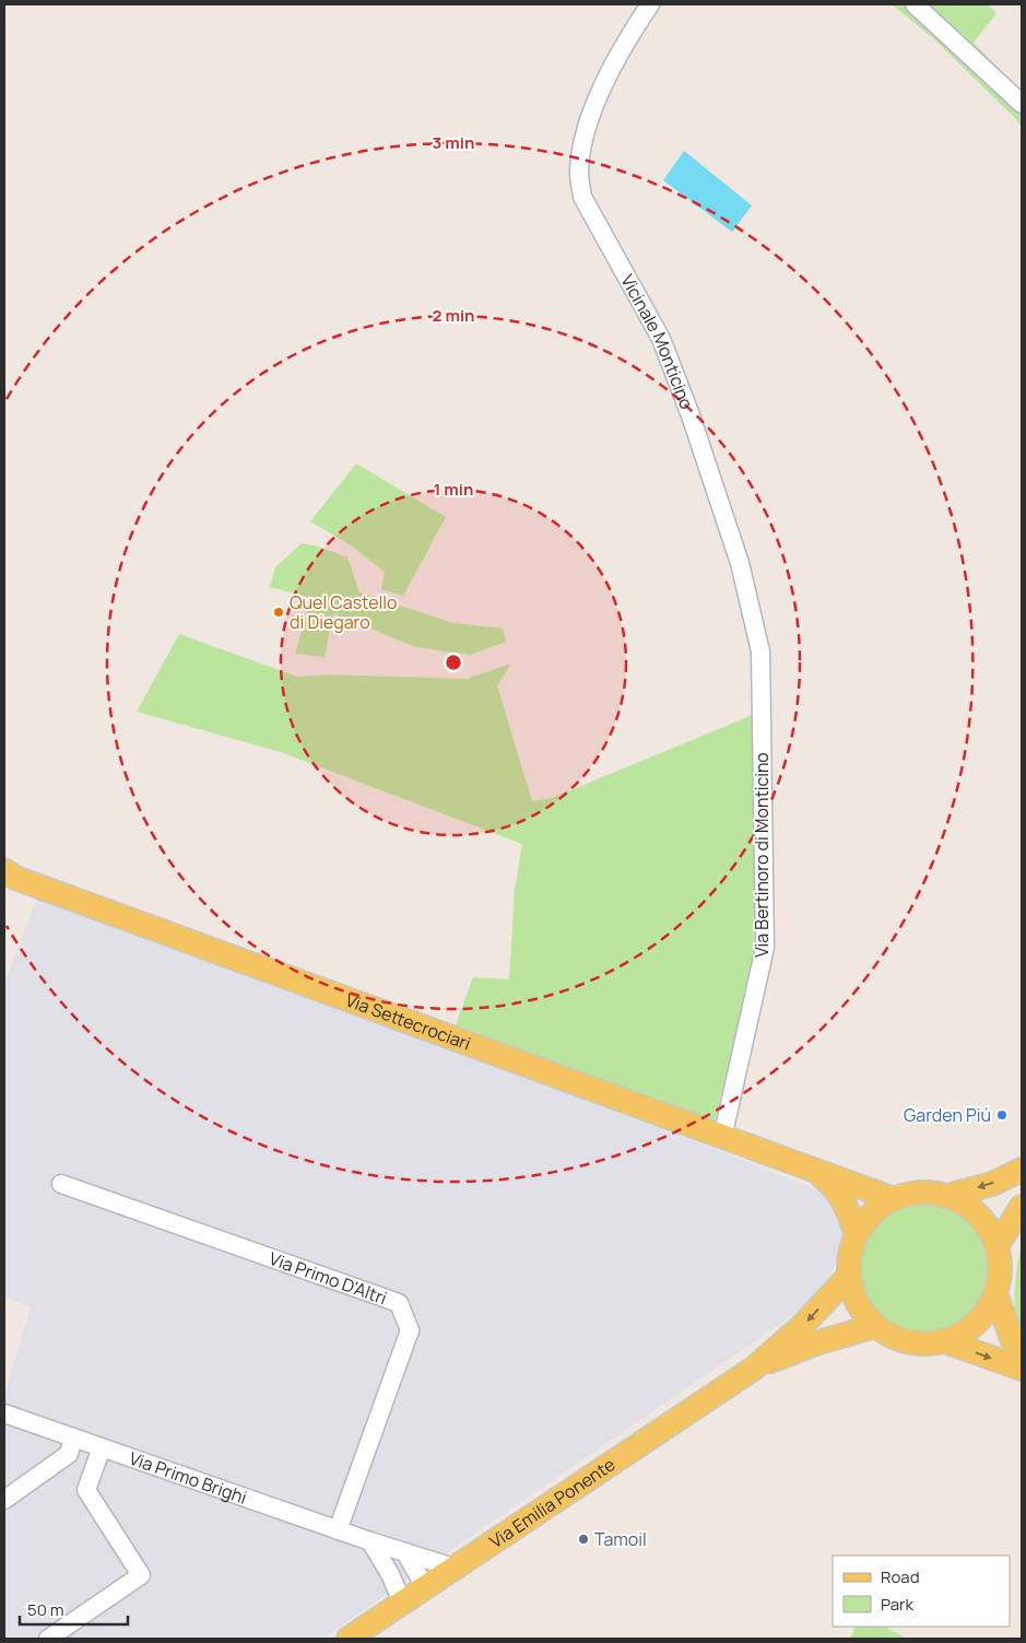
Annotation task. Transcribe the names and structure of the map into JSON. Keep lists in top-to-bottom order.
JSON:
{
  "streets": {
    "main road": ["Via Settecrociari", "Via Emilia Ponente"],
    "street": [
      "Vicinale Monticino",
      "Via Bertinoro di Monticino",
      "Via Primo D'Altri",
      "Via Primo Brighi"
    ]
  },
  "crossings": [
    ["Vicinale Monticino", "Via Bertinoro di Monticino"],
    ["Via Bertinoro di Monticino", "Via Settecrociari"],
    ["Via Settecrociari", "Via Emilia Ponente"],
    ["Via Primo D'Altri", "Via Primo Brighi"],
    ["Via Primo Brighi", "Via Emilia Ponente"]
  ],
  "places": ["Quel Castello di Diegaro", "Garden Piú", "Tamoil"],
  "legend": ["Road", "Park"],
  "scale_bar": "50 m",
  "rings": ["3 min", "2 min", "1 min"]
}
